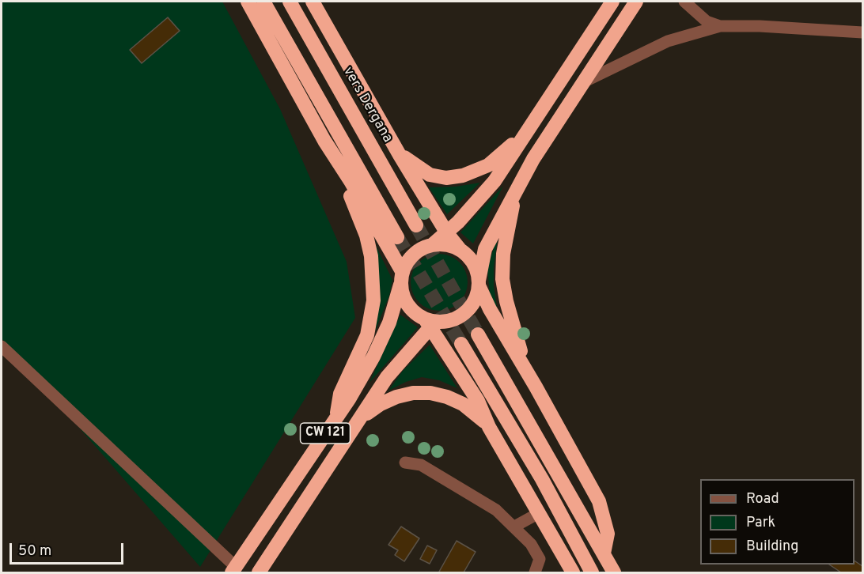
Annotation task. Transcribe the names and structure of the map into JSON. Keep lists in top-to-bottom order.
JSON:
{
  "streets": {
    "highway": ["vers Dergana", "CW 121"]
  },
  "legend": ["Road", "Park", "Building"],
  "scale_bar": "50 m"
}
